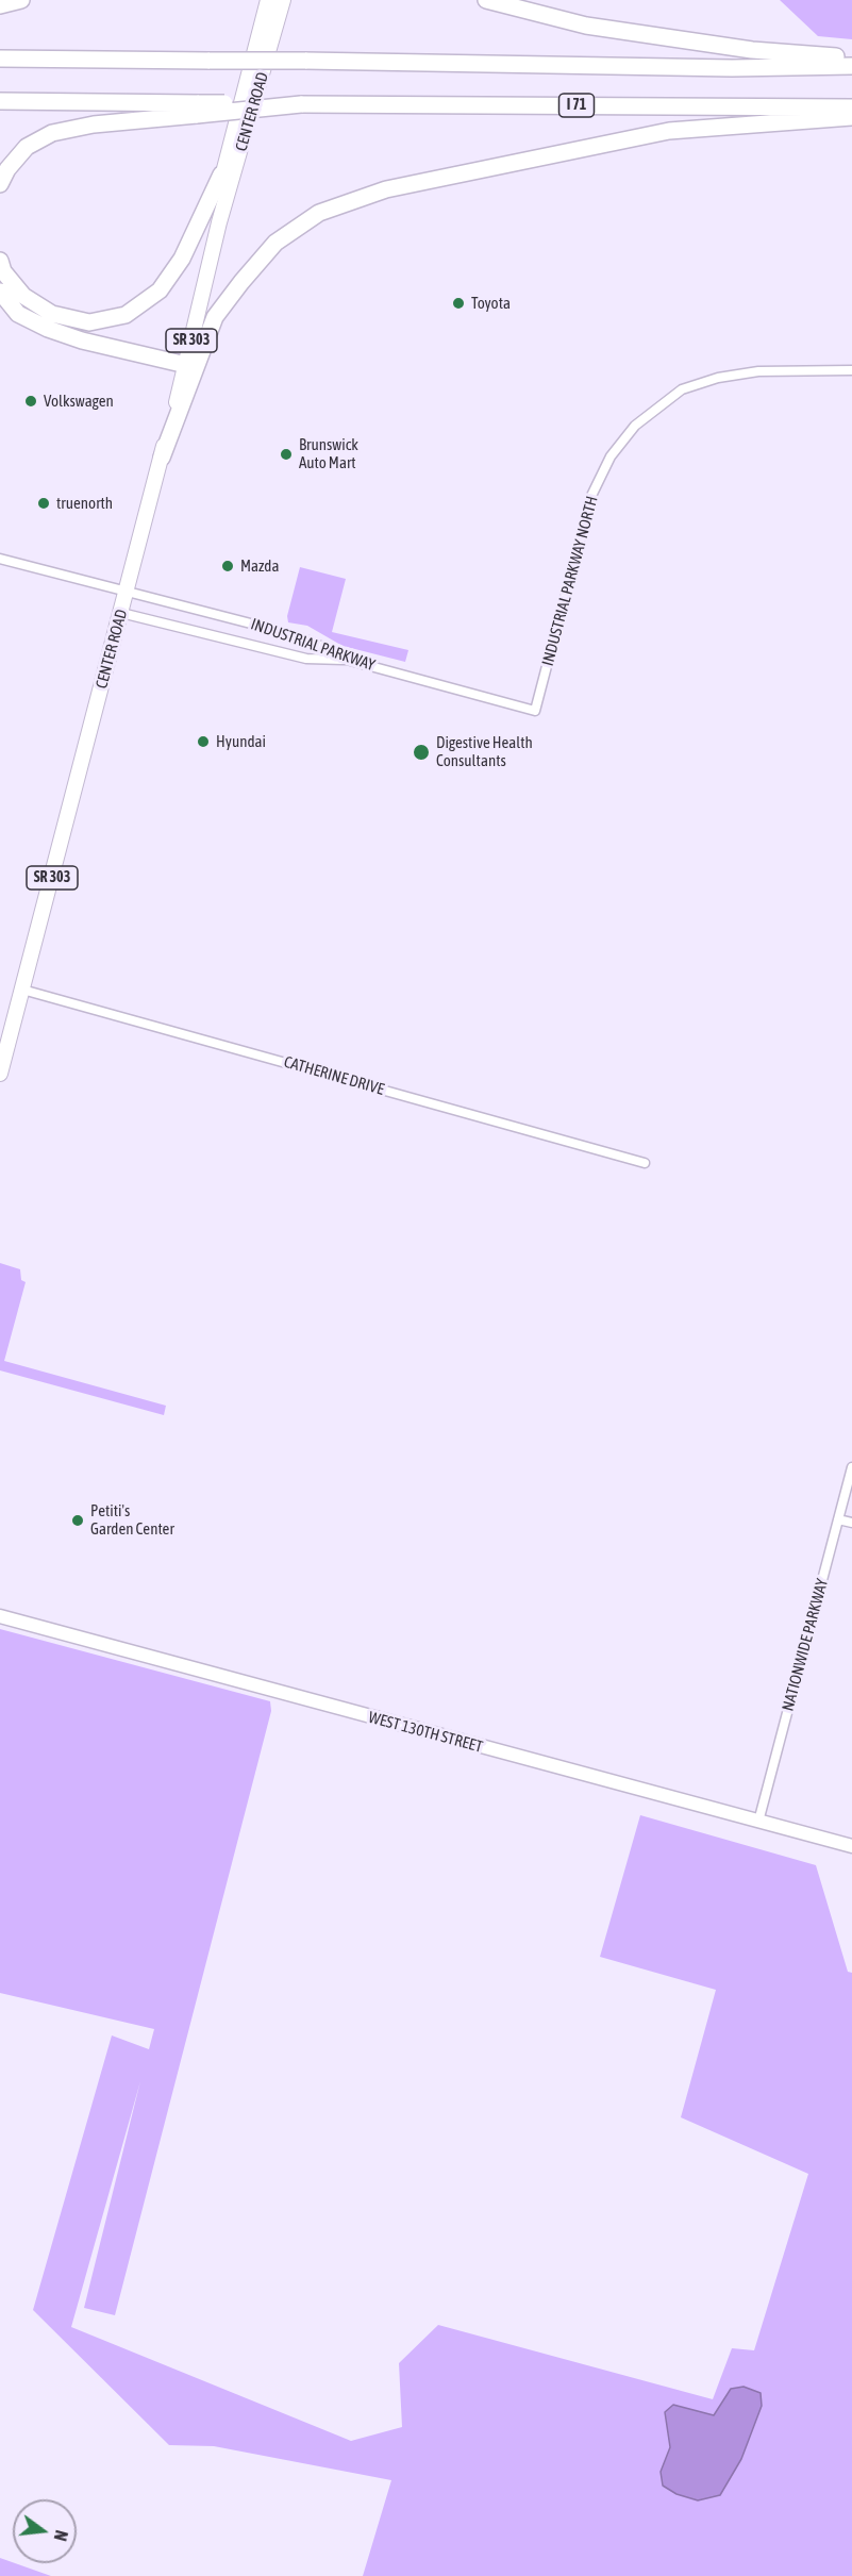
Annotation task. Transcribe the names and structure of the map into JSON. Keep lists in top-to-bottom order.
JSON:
{
  "streets": {
    "highway": ["I 71"],
    "main road": ["CENTER ROAD", "SR 303", "WEST 130TH STREET"],
    "street": [
      "INDUSTRIAL PARKWAY NORTH",
      "INDUSTRIAL PARKWAY",
      "CATHERINE DRIVE",
      "NATIONWIDE PARKWAY"
    ]
  },
  "crossings": [
    ["CENTER ROAD", "INDUSTRIAL PARKWAY"],
    ["CENTER ROAD", "CATHERINE DRIVE"],
    ["INDUSTRIAL PARKWAY NORTH", "INDUSTRIAL PARKWAY"],
    ["NATIONWIDE PARKWAY", "WEST 130TH STREET"]
  ],
  "places": [
    "Toyota",
    "Volkswagen",
    "Brunswick Auto Mart",
    "truenorth",
    "Mazda",
    "Hyundai",
    "Digestive Health Consultants",
    "Petiti's Garden Center"
  ],
  "north": "right"
}
